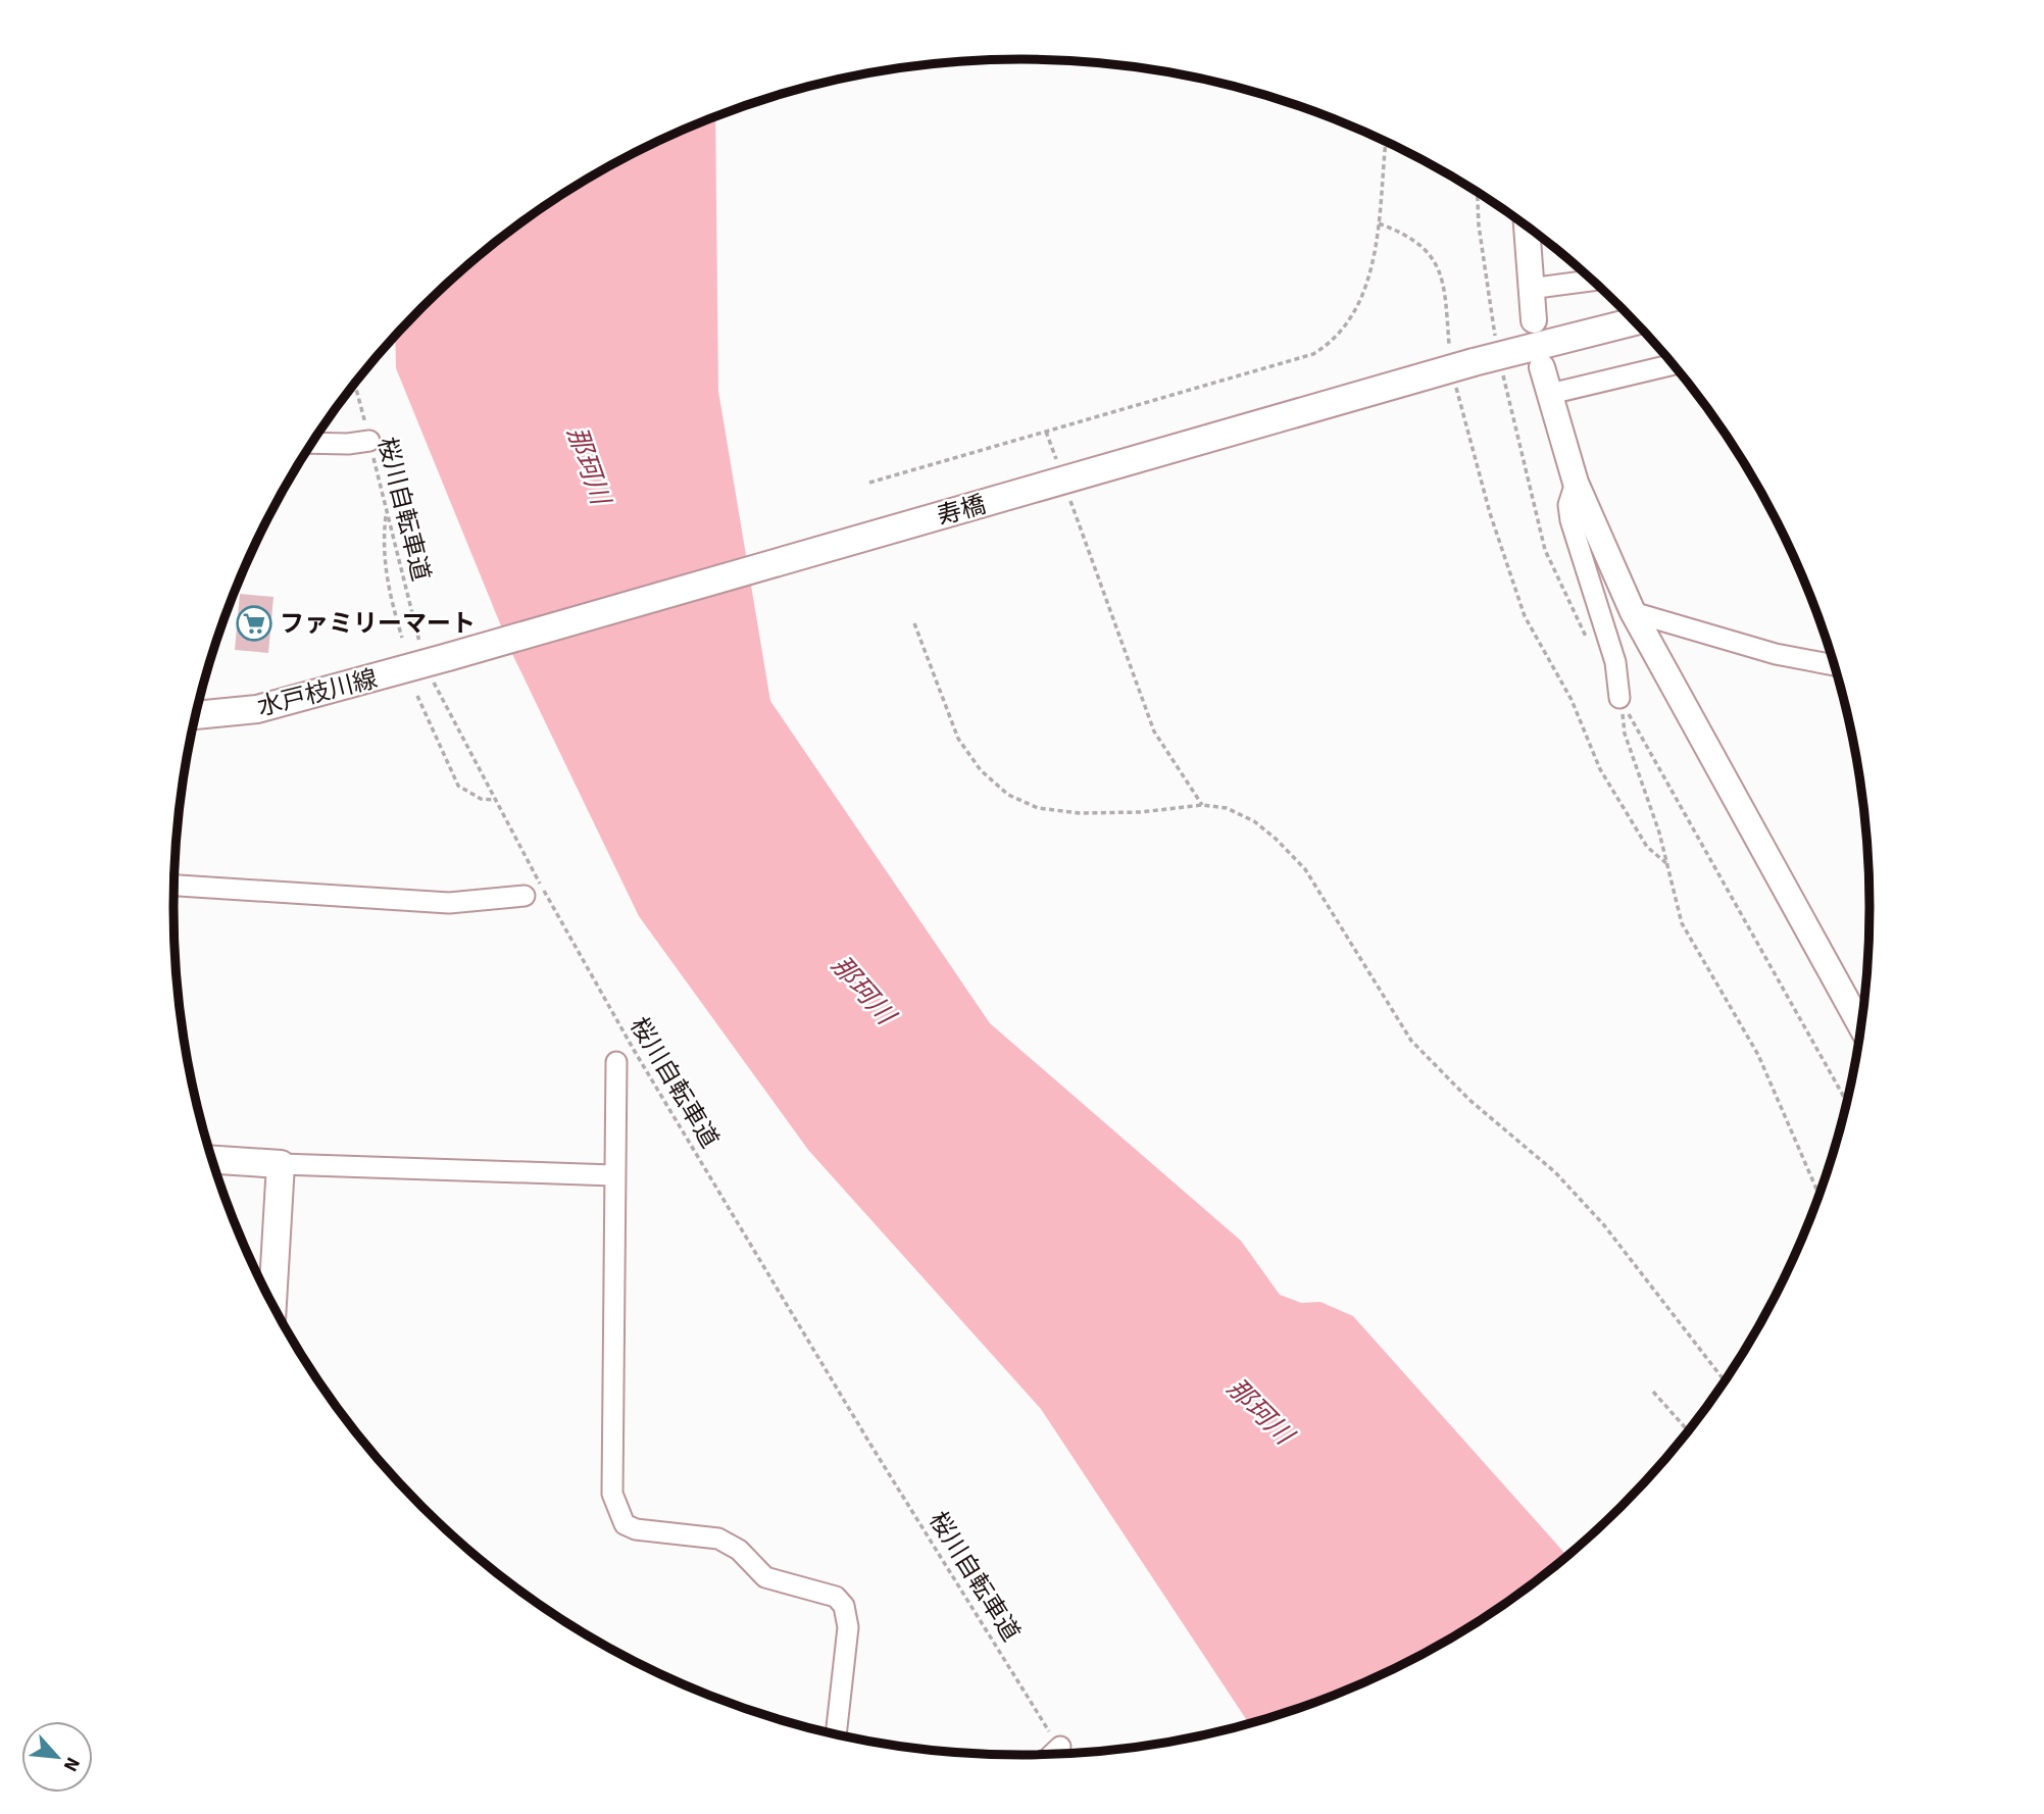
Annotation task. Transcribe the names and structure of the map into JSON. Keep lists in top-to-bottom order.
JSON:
{
  "streets": {
    "main road": ["寿橋", "水戸枝川線"],
    "path": ["桜川自転車道"]
  },
  "crossings": [
    ["桜川自転車道", "寿橋"],
    ["桜川自転車道", "水戸枝川線"],
    ["寿橋", "水戸枝川線"]
  ],
  "water": ["那珂川"],
  "places": {
    "supermarket": ["ファミリーマート"]
  },
  "north": "bottom right"
}
